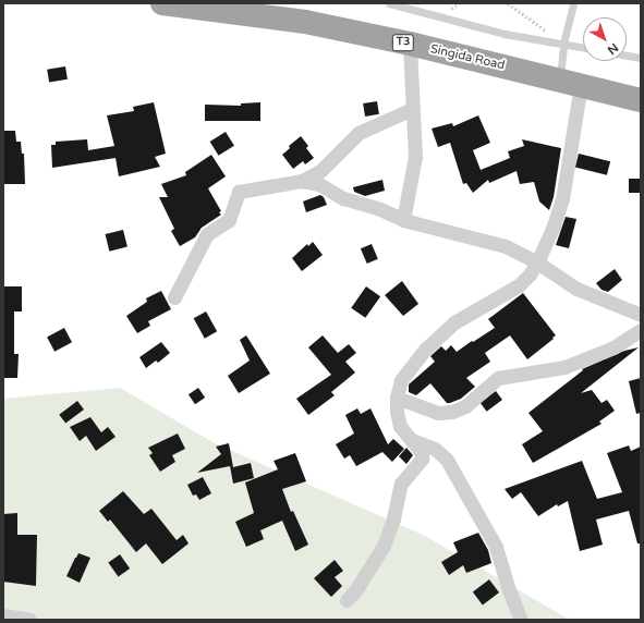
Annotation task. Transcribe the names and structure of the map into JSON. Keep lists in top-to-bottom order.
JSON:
{
  "streets": {
    "highway": ["T3", "Singida Road"]
  },
  "north": "bottom right"
}
